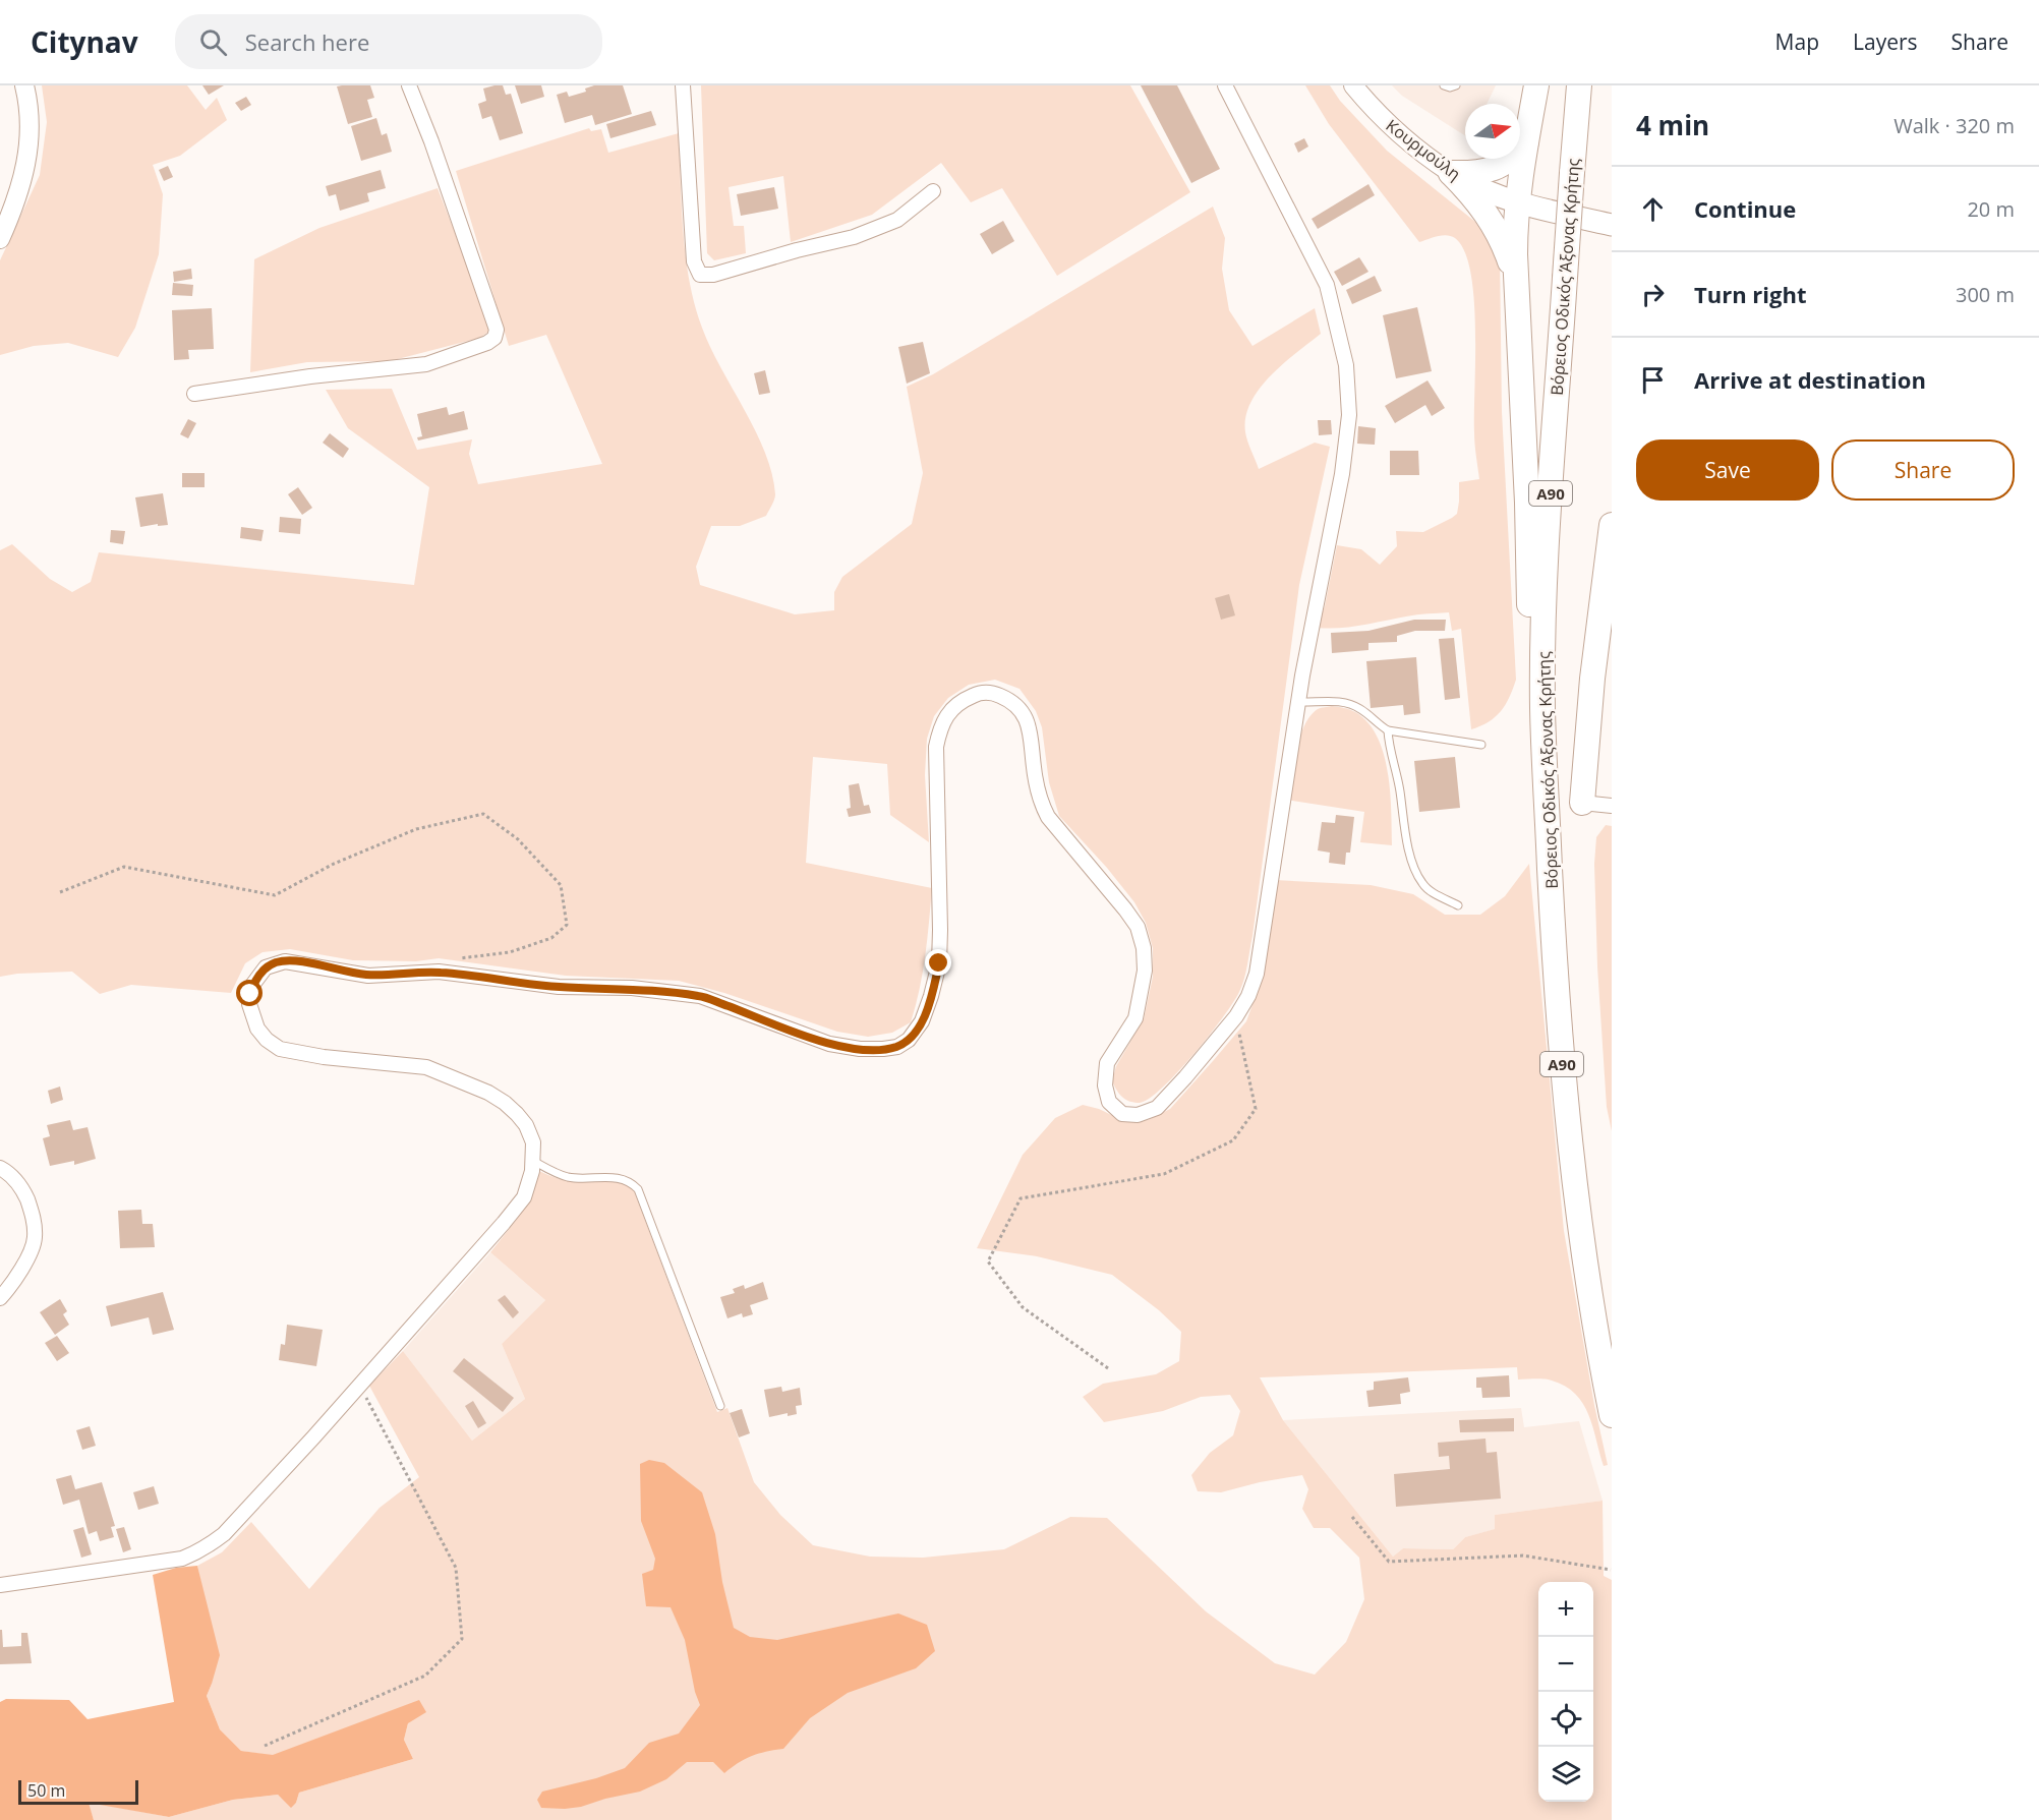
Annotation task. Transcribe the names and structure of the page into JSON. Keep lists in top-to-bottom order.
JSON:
{
  "streets": {
    "highway": ["Βόρειος Οδικός Άξονας Κρήτης", "Α90"],
    "main road": ["Κουρμούλη"]
  },
  "scale_bar": "50 m",
  "north": "right",
  "page": {
    "header": "Citynav",
    "search": "Search here",
    "nav": ["Map", "Layers", "Share"],
    "heading": ["4 min", "Walk · 320 m"],
    "list": [
      ["Continue", "20 m"],
      ["Turn right", "300 m"],
      "Arrive at destination"
    ],
    "buttons": ["Save", "Share"],
    "map_buttons": ["+", "−"],
    "scale": "50 m"
  }
}
